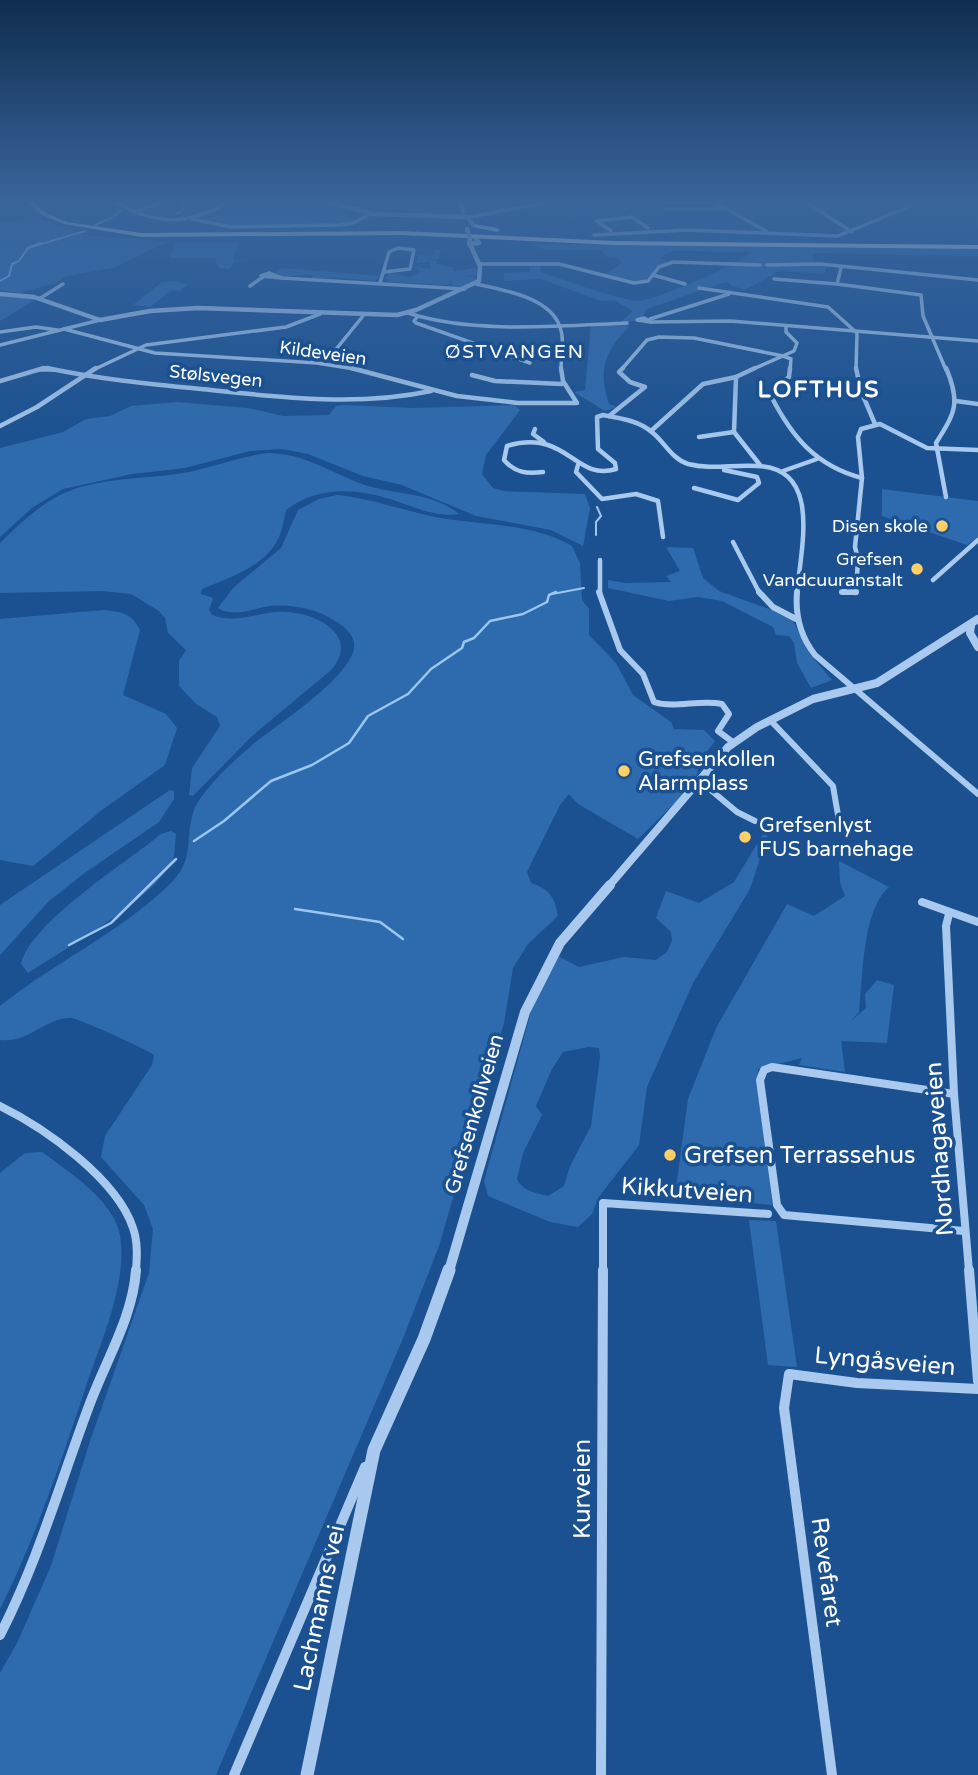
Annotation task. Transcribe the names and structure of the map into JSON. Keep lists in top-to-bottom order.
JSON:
{
  "streets": {
    "street": [
      "Kildeveien",
      "Stølsvegen",
      "Grefsenkollveien",
      "Nordhagaveien",
      "Kikkutveien",
      "Lyngåsveien",
      "Kurveien",
      "Revefaret",
      "Lachmanns vei"
    ]
  },
  "crossings": [
    ["Kildeveien", "Stølsvegen"],
    ["Grefsenkollveien", "Lachmanns vei"],
    ["Kikkutveien", "Kurveien"],
    ["Lyngåsveien", "Revefaret"]
  ],
  "districts": ["ØSTVANGEN", "LOFTHUS"],
  "places": [
    "Disen skole",
    "Grefsen Vandcuuranstalt",
    "Grefsenkollen Alarmplass",
    "Grefsenlyst FUS barnehage",
    "Grefsen Terrassehus"
  ]
}
